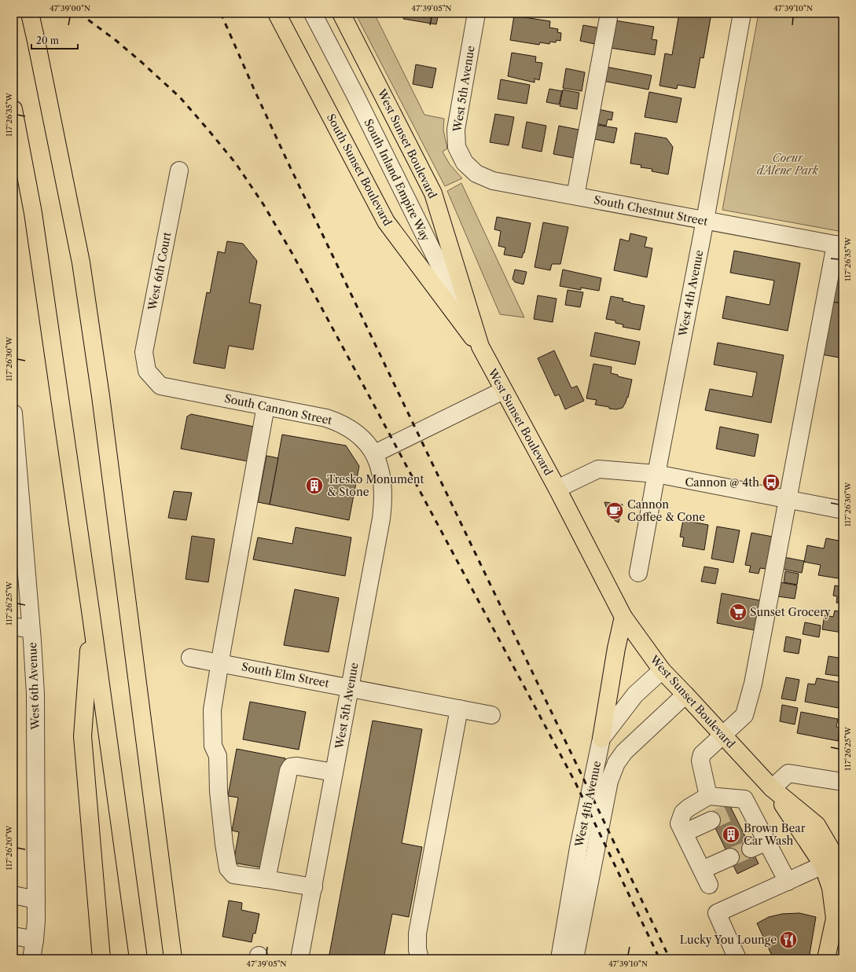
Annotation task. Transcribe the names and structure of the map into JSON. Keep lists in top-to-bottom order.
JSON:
{
  "streets": {
    "main road": ["West Sunset Boulevard", "South Sunset Boulevard"],
    "street": [
      "West 5th Avenue",
      "South Inland Empire Way",
      "South Chestnut Street",
      "West 6th Court",
      "West 4th Avenue",
      "South Cannon Street",
      "South Elm Street",
      "West 6th Avenue"
    ]
  },
  "crossings": [
    ["West 5th Avenue", "South Chestnut Street"],
    ["West 5th Avenue", "South Cannon Street"],
    ["West 5th Avenue", "South Elm Street"],
    ["West Sunset Boulevard", "South Sunset Boulevard"],
    ["West Sunset Boulevard", "South Inland Empire Way"],
    ["West Sunset Boulevard", "West 4th Avenue"],
    ["South Sunset Boulevard", "South Inland Empire Way"],
    ["South Chestnut Street", "West 4th Avenue"],
    ["West 6th Court", "South Cannon Street"]
  ],
  "parks": ["Coeur d'Alene Park"],
  "places": {
    "bus stop": ["Cannon @ 4th"],
    "building": ["Tresko Monument & Stone", "Brown Bear Car Wash"],
    "cafe": ["Cannon Coffee & Cone"],
    "supermarket": ["Sunset Grocery"],
    "restaurant": ["Lucky You Lounge"]
  },
  "scale_bar": "20 m",
  "coordinates": [
    "47°39'00\"N",
    "47°39'05\"N",
    "47°39'10\"N",
    "117°26'35\"W",
    "117°26'30\"W",
    "117°26'25\"W",
    "117°26'20\"W"
  ]
}
